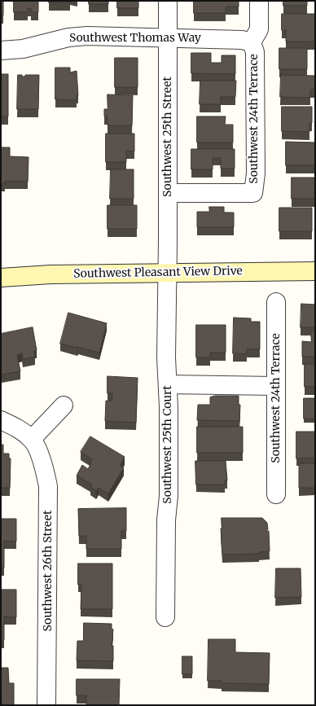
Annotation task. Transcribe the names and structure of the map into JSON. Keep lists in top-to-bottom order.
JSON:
{
  "streets": {
    "main road": ["Southwest Pleasant View Drive"],
    "street": [
      "Southwest Thomas Way",
      "Southwest 24th Terrace",
      "Southwest 25th Street",
      "Southwest 25th Court",
      "Southwest 26th Street"
    ]
  },
  "crossings": [
    ["Southwest Thomas Way", "Southwest 24th Terrace"],
    ["Southwest Thomas Way", "Southwest 25th Street"],
    ["Southwest 24th Terrace", "Southwest 25th Street"],
    ["Southwest 25th Street", "Southwest Pleasant View Drive"],
    ["Southwest 25th Street", "Southwest 25th Court"],
    ["Southwest Pleasant View Drive", "Southwest 25th Court"]
  ]
}
